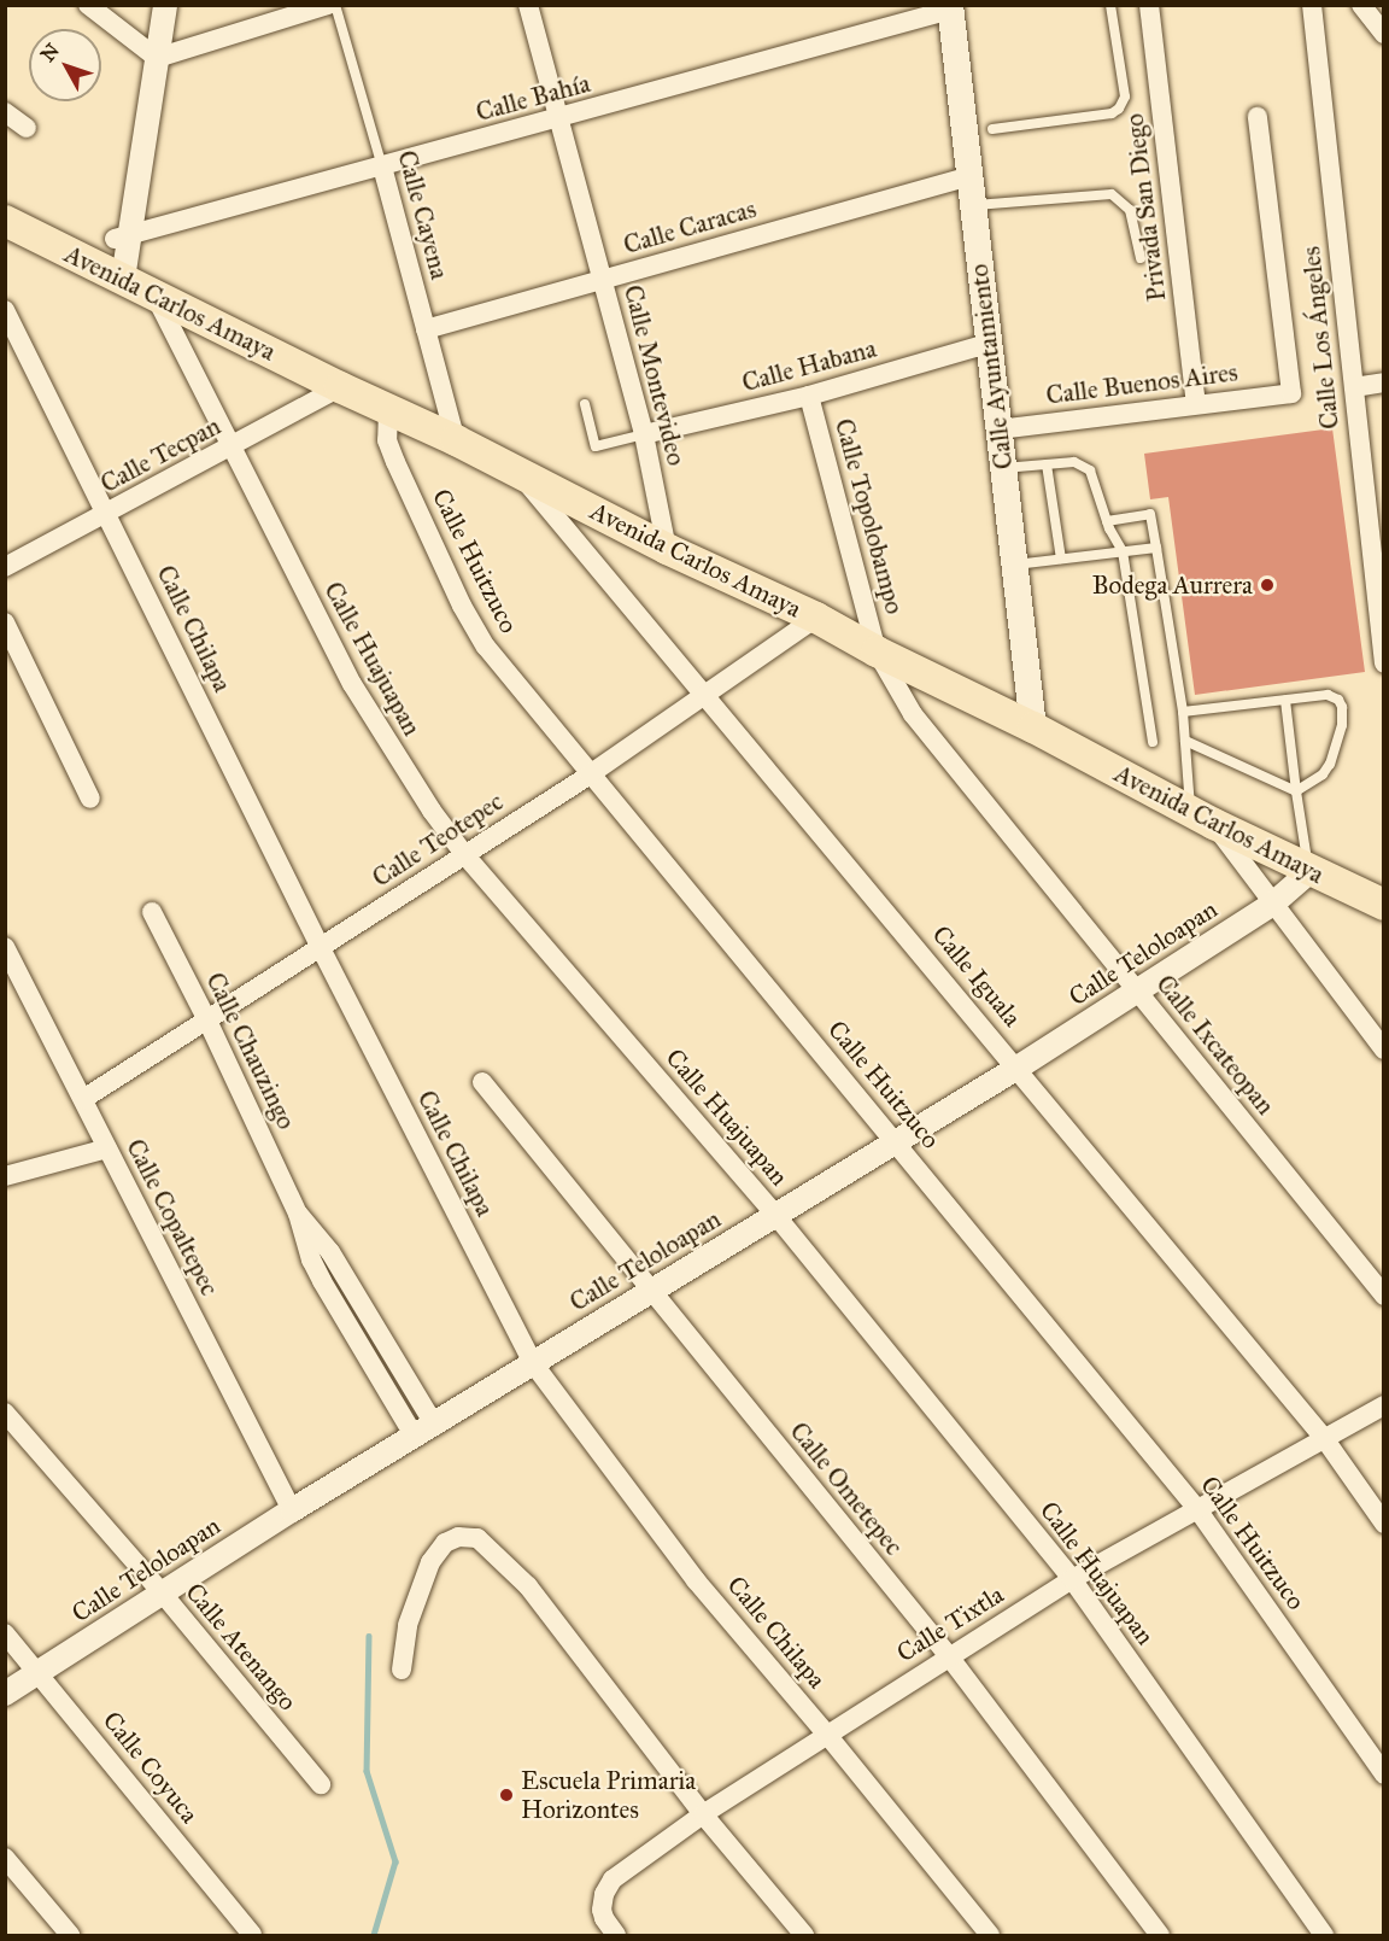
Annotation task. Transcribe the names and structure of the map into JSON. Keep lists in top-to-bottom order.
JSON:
{
  "streets": {
    "main road": ["Avenida Carlos Amaya", "Calle Ayuntamiento"],
    "street": [
      "Calle Bahía",
      "Privada San Diego",
      "Calle Cayena",
      "Calle Caracas",
      "Calle Los Ángeles",
      "Calle Habana",
      "Calle Montevideo",
      "Calle Buenos Aires",
      "Calle Tecpan",
      "Calle Topolobampo",
      "Calle Huitzuco",
      "Calle Chilapa",
      "Calle Huajuapan",
      "Calle Teotepec",
      "Calle Teloloapan",
      "Calle Iguala",
      "Calle Ixcateopan",
      "Calle Chauzingo",
      "Calle Copaltepec",
      "Calle Ometepec",
      "Calle Tixtla",
      "Calle Atenango",
      "Calle Coyuca"
    ]
  },
  "crossings": [
    ["Calle Bahía", "Calle Cayena"],
    ["Calle Bahía", "Calle Ayuntamiento"],
    ["Calle Bahía", "Calle Montevideo"],
    ["Privada San Diego", "Calle Buenos Aires"],
    ["Calle Cayena", "Calle Caracas"],
    ["Calle Cayena", "Avenida Carlos Amaya"],
    ["Calle Caracas", "Calle Ayuntamiento"],
    ["Calle Caracas", "Calle Montevideo"],
    ["Avenida Carlos Amaya", "Calle Ayuntamiento"],
    ["Avenida Carlos Amaya", "Calle Montevideo"],
    ["Avenida Carlos Amaya", "Calle Tecpan"],
    ["Avenida Carlos Amaya", "Calle Topolobampo"],
    ["Avenida Carlos Amaya", "Calle Huitzuco"],
    ["Avenida Carlos Amaya", "Calle Huajuapan"],
    ["Avenida Carlos Amaya", "Calle Teotepec"],
    ["Avenida Carlos Amaya", "Calle Teloloapan"],
    ["Avenida Carlos Amaya", "Calle Iguala"],
    ["Avenida Carlos Amaya", "Calle Ixcateopan"],
    ["Calle Habana", "Calle Ayuntamiento"],
    ["Calle Habana", "Calle Montevideo"],
    ["Calle Habana", "Calle Topolobampo"],
    ["Calle Ayuntamiento", "Calle Buenos Aires"],
    ["Calle Tecpan", "Calle Chilapa"],
    ["Calle Tecpan", "Calle Huajuapan"],
    ["Calle Topolobampo", "Calle Ixcateopan"],
    ["Calle Huitzuco", "Calle Teotepec"],
    ["Calle Huitzuco", "Calle Teloloapan"],
    ["Calle Huitzuco", "Calle Tixtla"],
    ["Calle Chilapa", "Calle Teotepec"],
    ["Calle Chilapa", "Calle Teloloapan"],
    ["Calle Chilapa", "Calle Tixtla"],
    ["Calle Huajuapan", "Calle Teotepec"],
    ["Calle Huajuapan", "Calle Teloloapan"],
    ["Calle Huajuapan", "Calle Tixtla"],
    ["Calle Teotepec", "Calle Iguala"],
    ["Calle Teotepec", "Calle Chauzingo"],
    ["Calle Teotepec", "Calle Copaltepec"],
    ["Calle Teloloapan", "Calle Iguala"],
    ["Calle Teloloapan", "Calle Ixcateopan"],
    ["Calle Teloloapan", "Calle Chauzingo"],
    ["Calle Teloloapan", "Calle Copaltepec"],
    ["Calle Teloloapan", "Calle Ometepec"],
    ["Calle Teloloapan", "Calle Atenango"],
    ["Calle Teloloapan", "Calle Coyuca"],
    ["Calle Iguala", "Calle Tixtla"],
    ["Calle Ometepec", "Calle Tixtla"]
  ],
  "places": ["Bodega Aurrera", "Escuela Primaria Horizontes"],
  "north": "top left"
}
